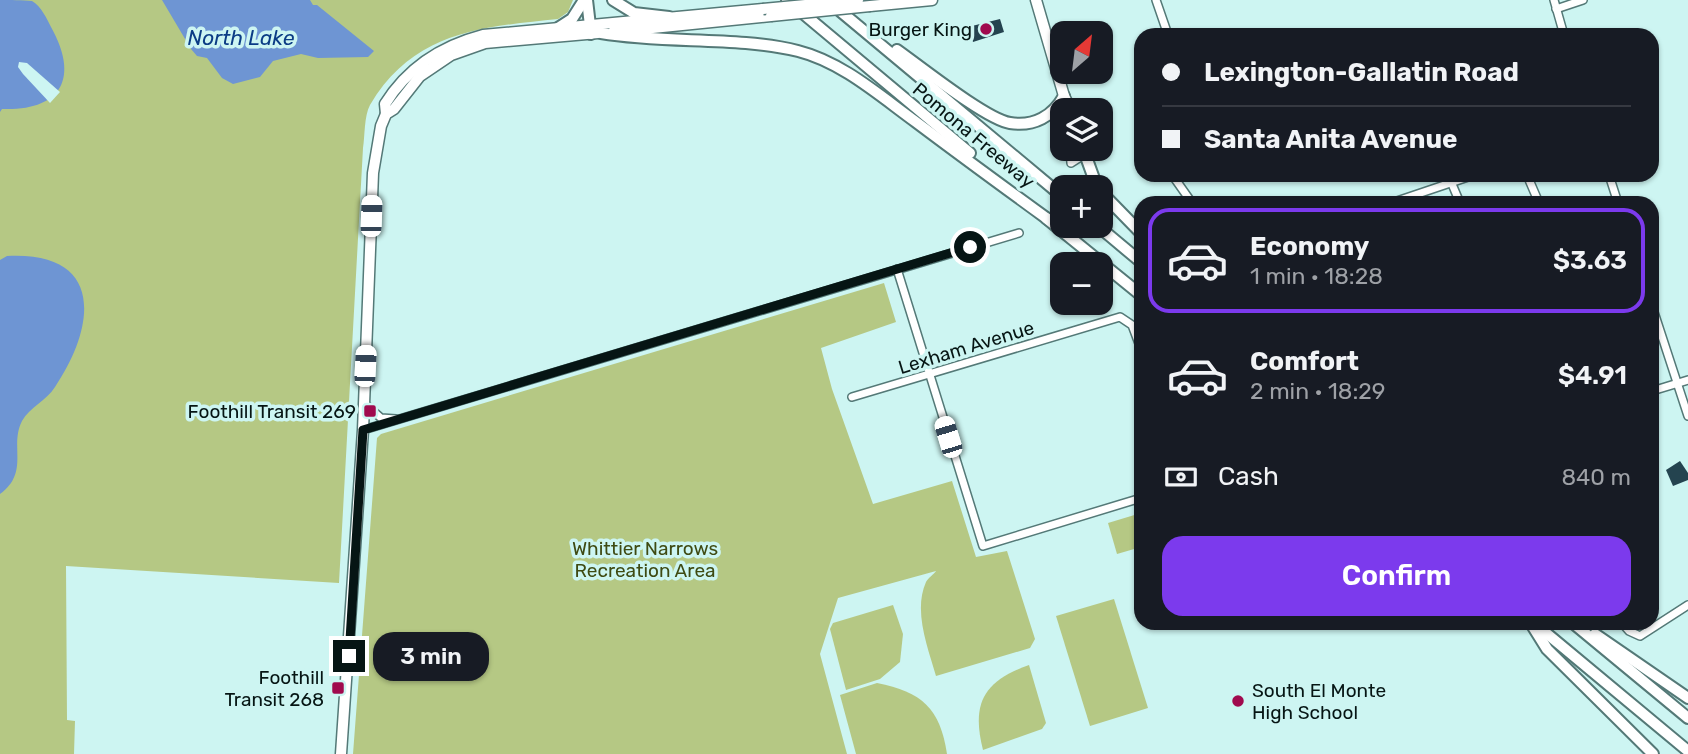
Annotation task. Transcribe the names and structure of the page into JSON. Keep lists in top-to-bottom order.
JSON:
{
  "streets": {
    "highway": ["Pomona Freeway"],
    "street": ["Lexham Avenue"]
  },
  "water": ["North Lake"],
  "parks": ["Whittier Narrows Recreation Area"],
  "places": {
    "other": ["Burger King", "South El Monte High School"],
    "transit": ["Foothill Transit 269", "Foothill Transit 268"]
  },
  "north": "top right",
  "page": {
    "map_buttons": ["+", "−"],
    "banner": ["Lexington-Gallatin Road", "Santa Anita Avenue"],
    "list": [
      {
        "name": "Economy",
        "note": "1 min · 18:28",
        "value": "$3.63"
      },
      {
        "name": "Comfort",
        "note": "2 min · 18:29",
        "value": "$4.91"
      }
    ],
    "pay": ["Cash", "840 m"],
    "buttons": "Confirm",
    "bubble": "3 min"
  }
}
